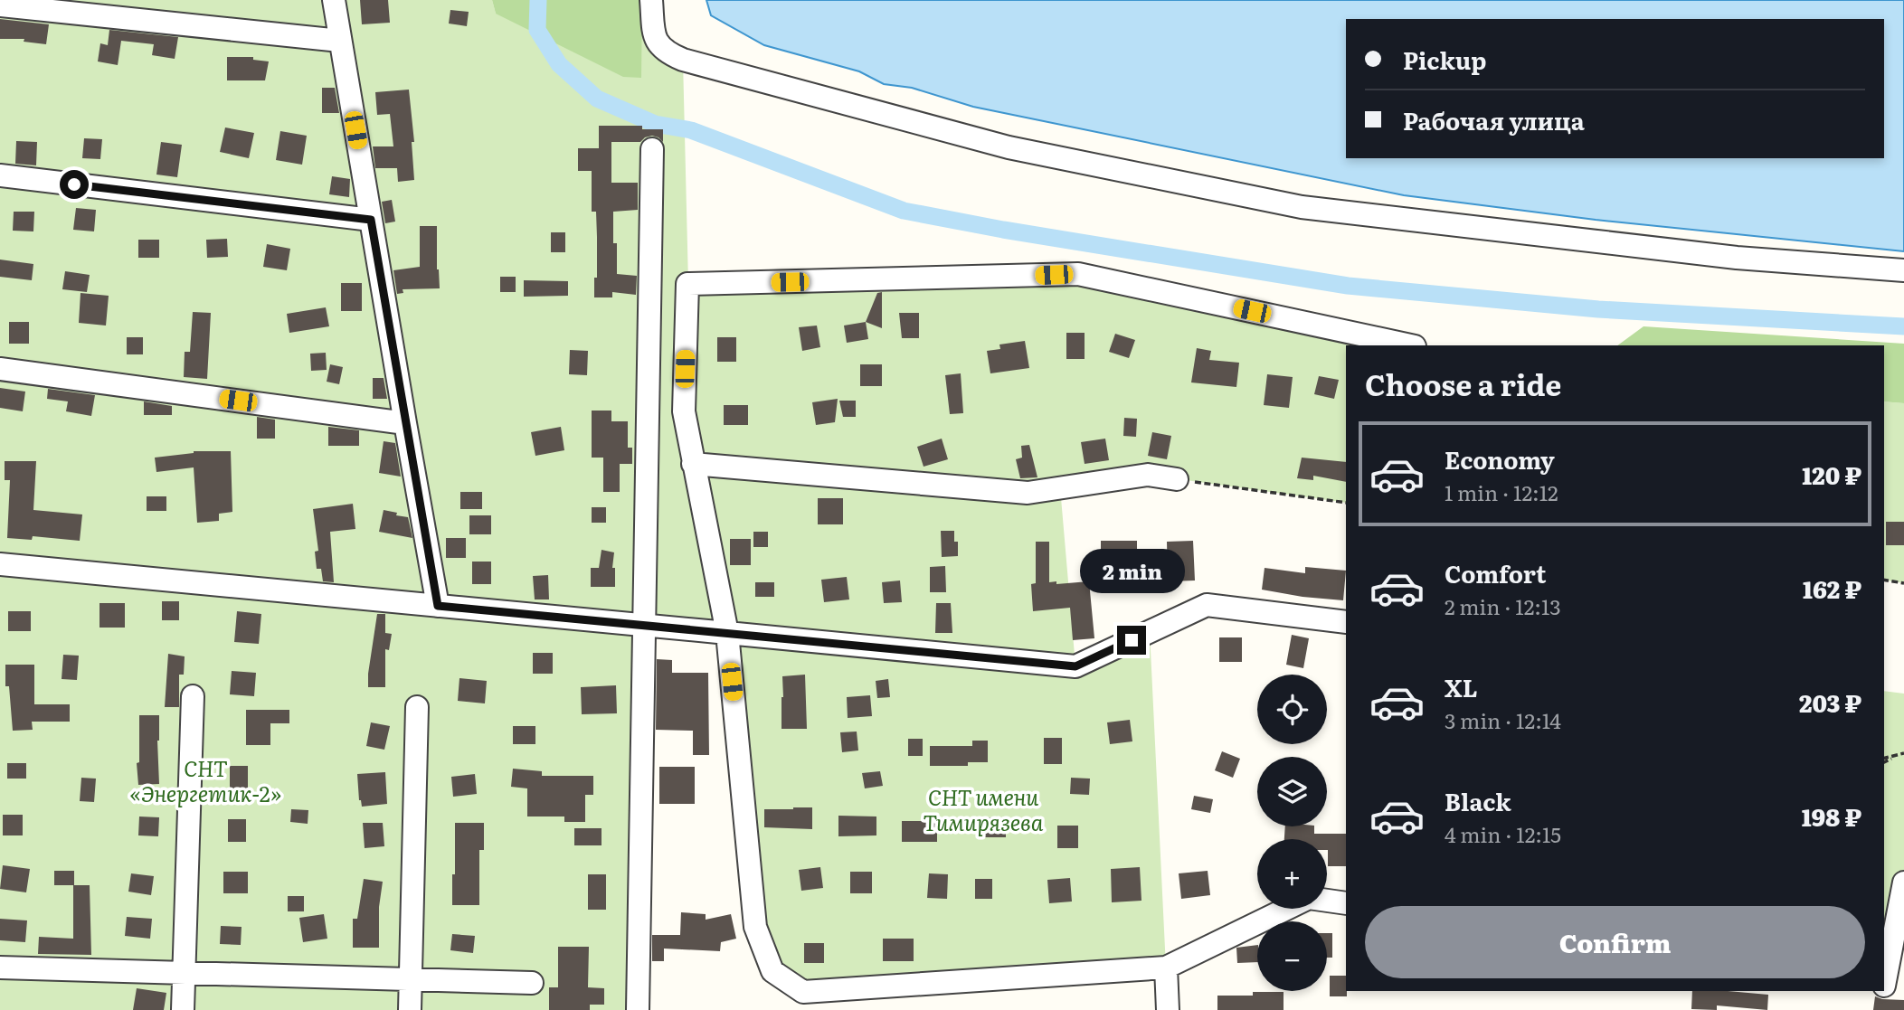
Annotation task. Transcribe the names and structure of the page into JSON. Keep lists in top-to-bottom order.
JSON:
{
  "parks": ["СНТ «Энергетик-2»", "СНТ имени Тимирязева"],
  "page": {
    "banner": ["Pickup", "Рабочая улица"],
    "heading": "Choose a ride",
    "list": [
      {
        "name": "Economy",
        "note": "1 min · 12:12",
        "value": "120 ₽"
      },
      {
        "name": "Comfort",
        "note": "2 min · 12:13",
        "value": "162 ₽"
      },
      {
        "name": "XL",
        "note": "3 min · 12:14",
        "value": "203 ₽"
      },
      {
        "name": "Black",
        "note": "4 min · 12:15",
        "value": "198 ₽"
      }
    ],
    "bubble": "2 min",
    "map_buttons": ["+", "−"],
    "buttons": "Confirm"
  }
}
